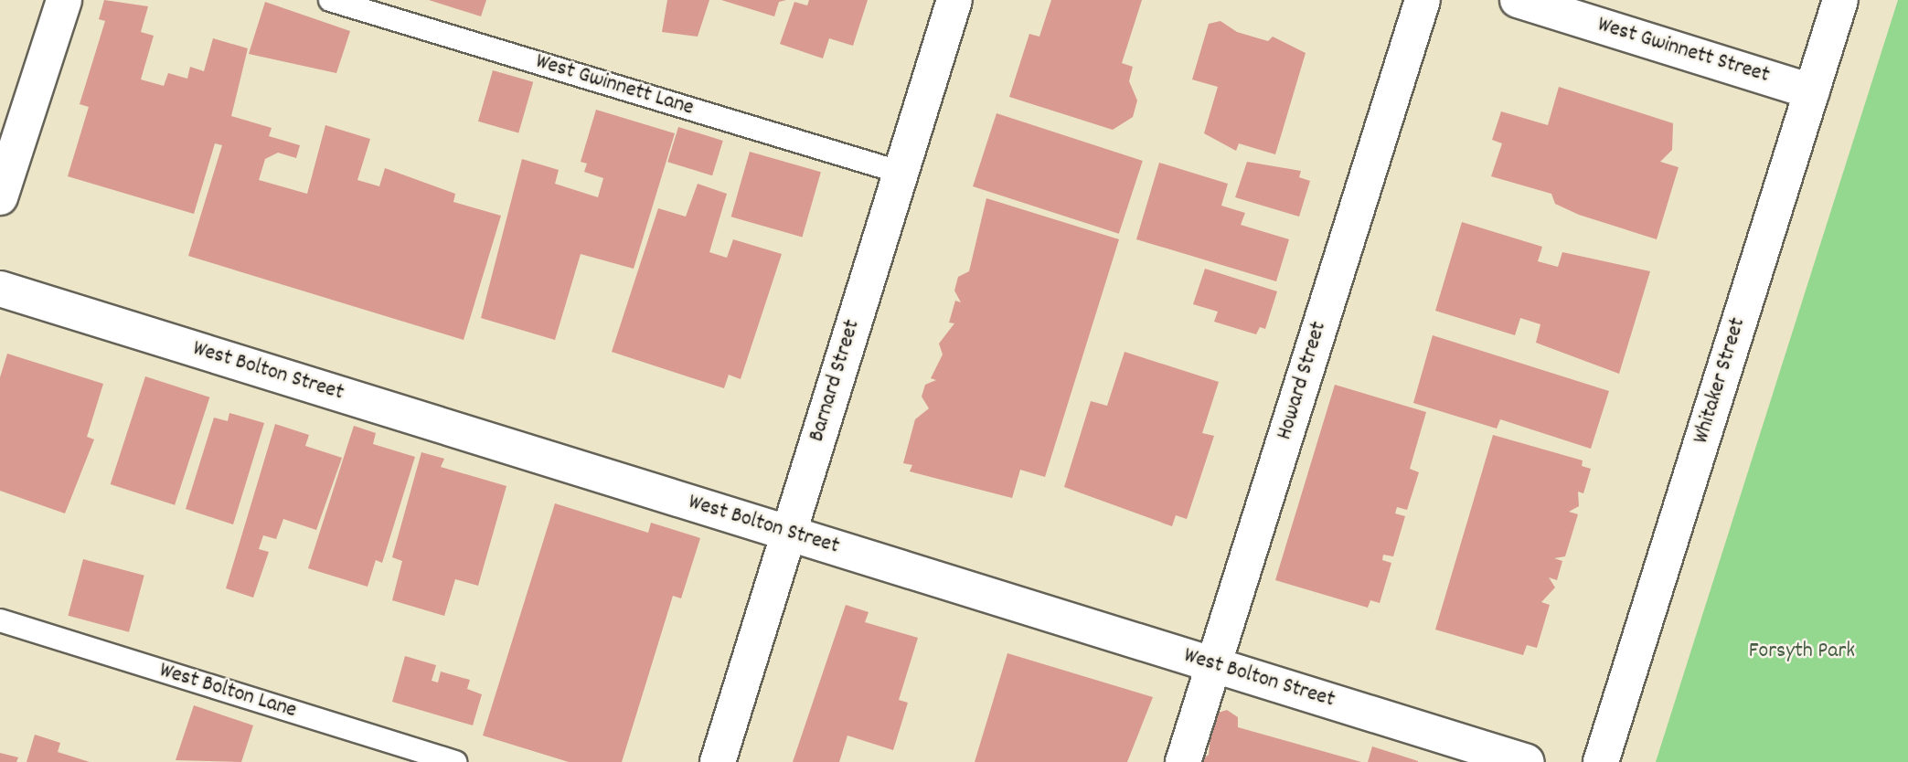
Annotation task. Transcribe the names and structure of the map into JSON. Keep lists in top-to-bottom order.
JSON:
{
  "streets": {
    "street": [
      "West Gwinnett Street",
      "West Bolton Street",
      "Barnard Street",
      "Howard Street",
      "Whitaker Street"
    ],
    "lane": ["West Gwinnett Lane", "West Bolton Lane"]
  },
  "crossings": [
    ["West Gwinnett Street", "Whitaker Street"],
    ["West Gwinnett Lane", "Barnard Street"],
    ["West Bolton Street", "Barnard Street"],
    ["West Bolton Street", "Howard Street"]
  ],
  "parks": ["Forsyth Park"]
}
